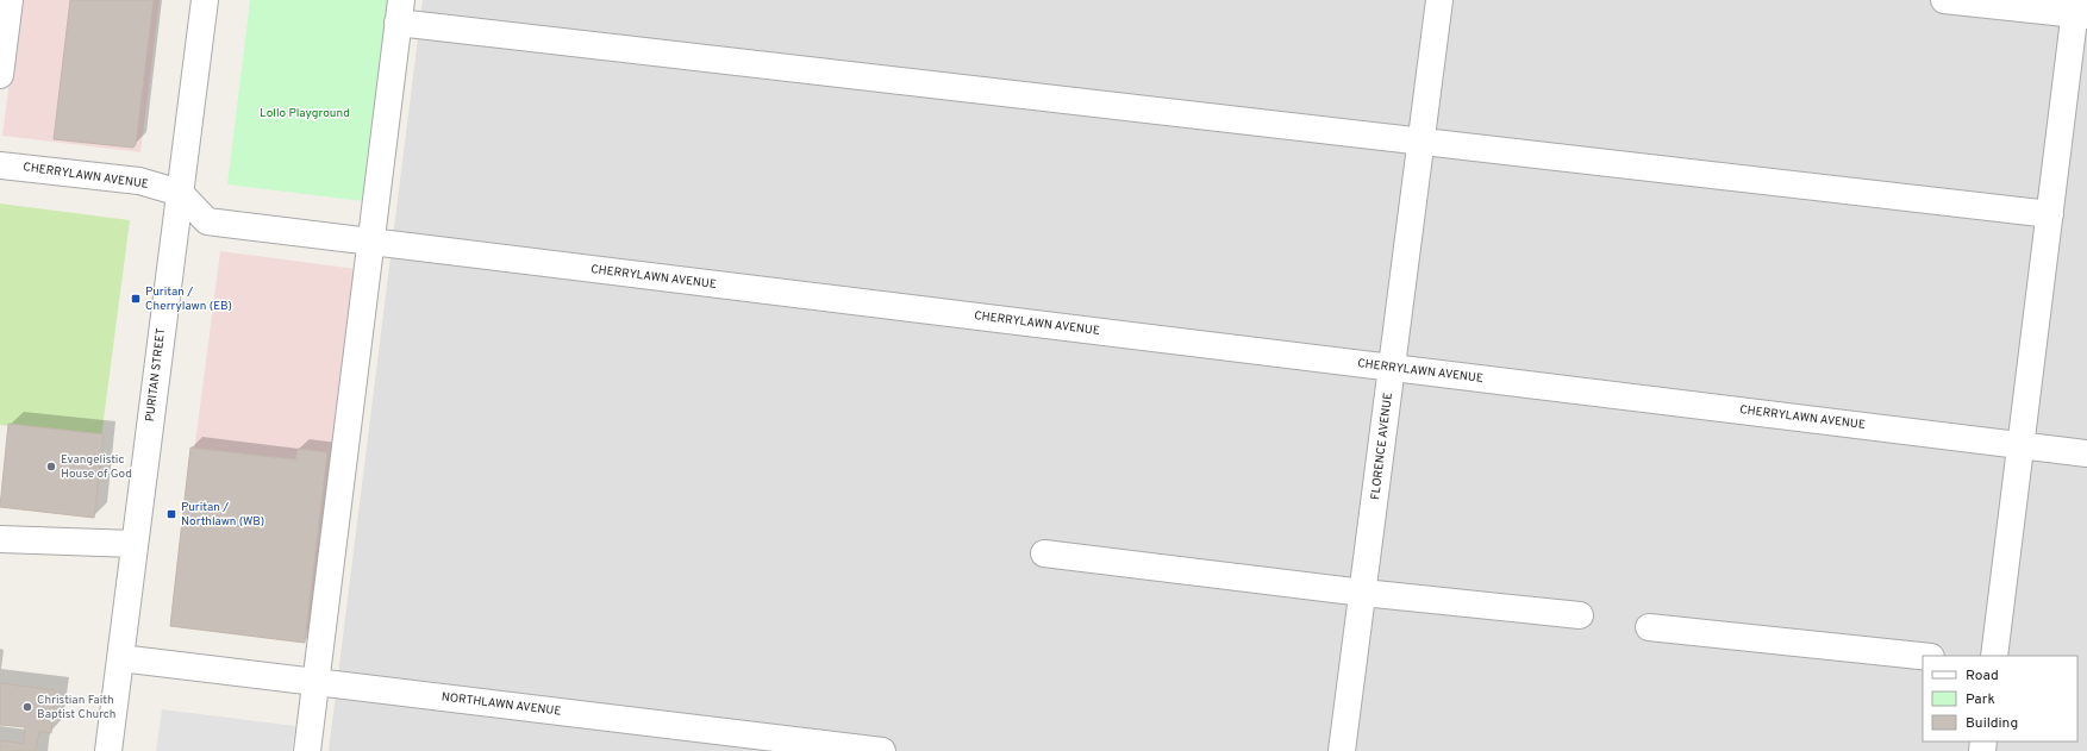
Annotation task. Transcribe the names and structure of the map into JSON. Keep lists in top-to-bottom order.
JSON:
{
  "streets": {
    "street": [
      "CHERRYLAWN AVENUE",
      "PURITAN STREET",
      "FLORENCE AVENUE",
      "NORTHLAWN AVENUE"
    ]
  },
  "crossings": [
    ["CHERRYLAWN AVENUE", "PURITAN STREET"],
    ["CHERRYLAWN AVENUE", "FLORENCE AVENUE"],
    ["PURITAN STREET", "NORTHLAWN AVENUE"]
  ],
  "parks": ["Lollo Playground"],
  "places": {
    "transit": ["Puritan / Cherrylawn (EB)", "Puritan / Northlawn (WB)"],
    "other": ["Evangelistic House of God", "Christian Faith Baptist Church"]
  },
  "legend": ["Road", "Park", "Building"]
}
